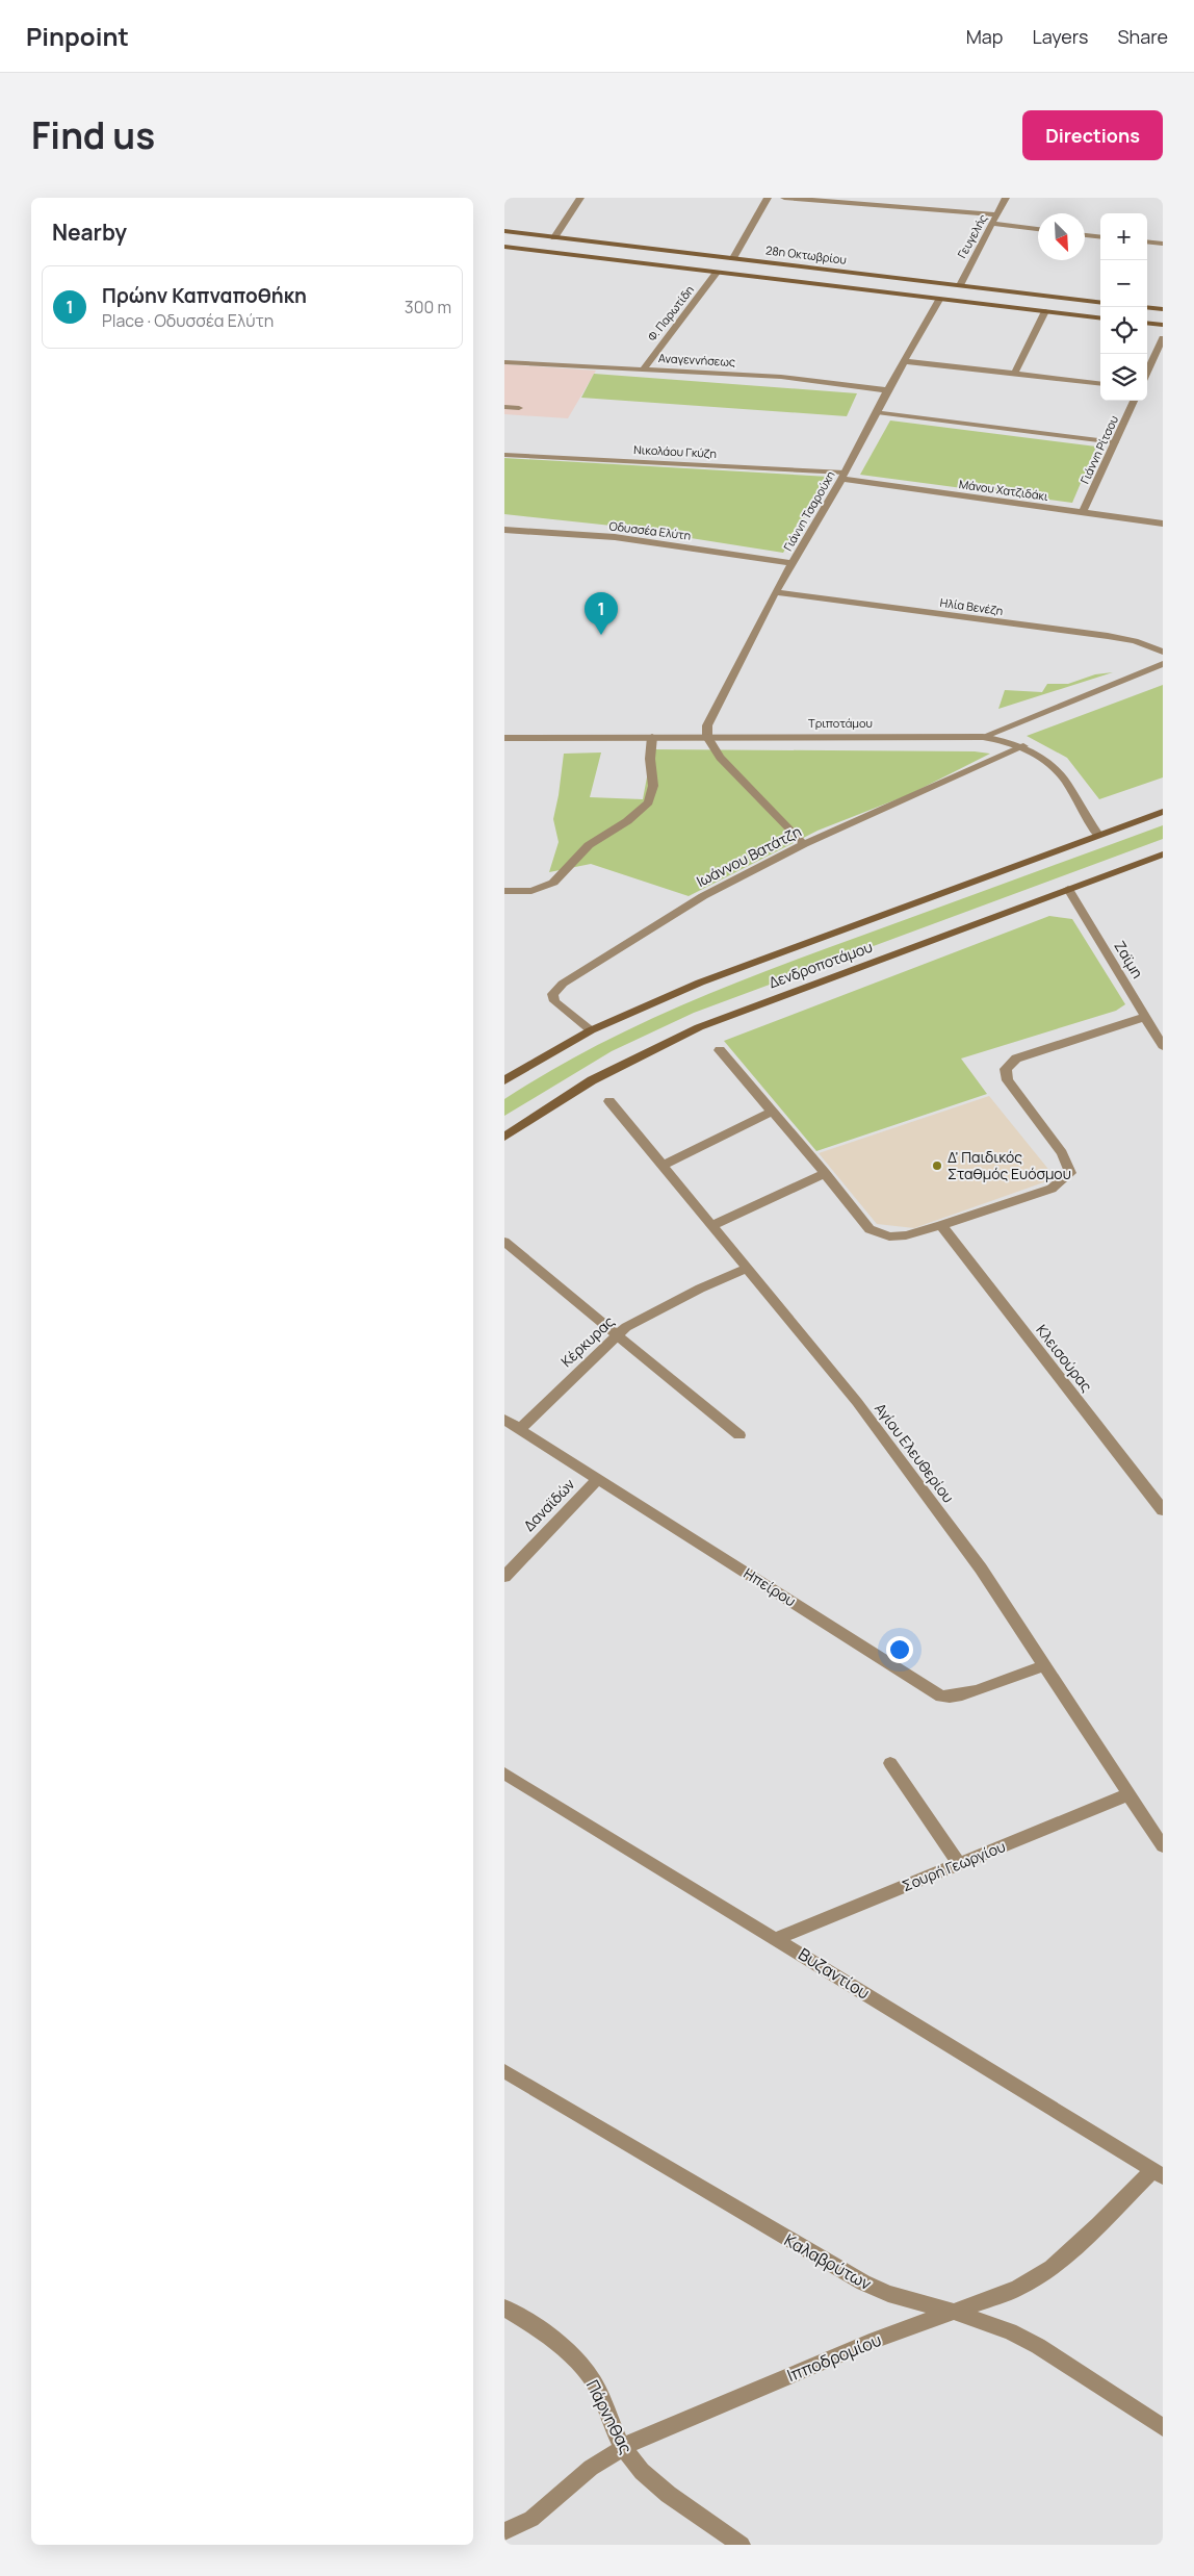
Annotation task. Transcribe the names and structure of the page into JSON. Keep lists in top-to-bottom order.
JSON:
{
  "streets": {
    "main road": ["28η Οκτωβρίου", "Δενδροποτάμου"],
    "street": [
      "Γευγελής",
      "Φ. Παρωτίδη",
      "Αναγεννήσεως",
      "Γιάννη Ρίτσου",
      "Νικολάου Γκύζη",
      "Μάνου Χατζιδάκι",
      "Γιάννη Τσαρούχη",
      "Οδυσσέα Ελύτη",
      "Ηλία Βενέζη",
      "Τριποτάμου",
      "Ιωάννου Βατάτζη",
      "Ζαϊμη",
      "Κέρκυρας",
      "Κλεισούρας",
      "Αγίου Ελευθερίου",
      "Δαναϊδών",
      "Ηπείρου",
      "Σουρή Γεωργίου",
      "Βυζαντίου",
      "Καλαβρύτων",
      "Ιπποδρομίου",
      "Πάρνηθας"
    ]
  },
  "crossings": [
    ["Γευγελής", "28η Οκτωβρίου"],
    ["28η Οκτωβρίου", "Φ. Παρωτίδη"],
    ["28η Οκτωβρίου", "Γιάννη Τσαρούχη"],
    ["Φ. Παρωτίδη", "Αναγεννήσεως"],
    ["Αναγεννήσεως", "Γιάννη Τσαρούχη"],
    ["Γιάννη Ρίτσου", "Μάνου Χατζιδάκι"],
    ["Νικολάου Γκύζη", "Μάνου Χατζιδάκι"],
    ["Νικολάου Γκύζη", "Γιάννη Τσαρούχη"],
    ["Μάνου Χατζιδάκι", "Γιάννη Τσαρούχη"],
    ["Γιάννη Τσαρούχη", "Οδυσσέα Ελύτη"],
    ["Γιάννη Τσαρούχη", "Ηλία Βενέζη"],
    ["Γιάννη Τσαρούχη", "Τριποτάμου"],
    ["Ιωάννου Βατάτζη", "Δενδροποτάμου"],
    ["Ζαϊμη", "Δενδροποτάμου"],
    ["Κέρκυρας", "Αγίου Ελευθερίου"],
    ["Κέρκυρας", "Ηπείρου"],
    ["Αγίου Ελευθερίου", "Ηπείρου"],
    ["Αγίου Ελευθερίου", "Σουρή Γεωργίου"],
    ["Δαναϊδών", "Ηπείρου"],
    ["Σουρή Γεωργίου", "Βυζαντίου"],
    ["Βυζαντίου", "Ιπποδρομίου"],
    ["Καλαβρύτων", "Ιπποδρομίου"],
    ["Ιπποδρομίου", "Πάρνηθας"]
  ],
  "places": ["Δ' Παιδικός Σταθμός Ευόσμου"],
  "north": "bottom right",
  "page": {
    "header": "Pinpoint",
    "nav": ["Map", "Layers", "Share"],
    "title": "Find us",
    "buttons": "Directions",
    "heading": "Nearby",
    "map_buttons": ["+", "−"],
    "list": [
      {
        "mark": "1",
        "name": "Πρώην Καπναποθήκη",
        "note": "Place · Οδυσσέα Ελύτη",
        "value": "300 m"
      }
    ],
    "pins": "1"
  }
}
